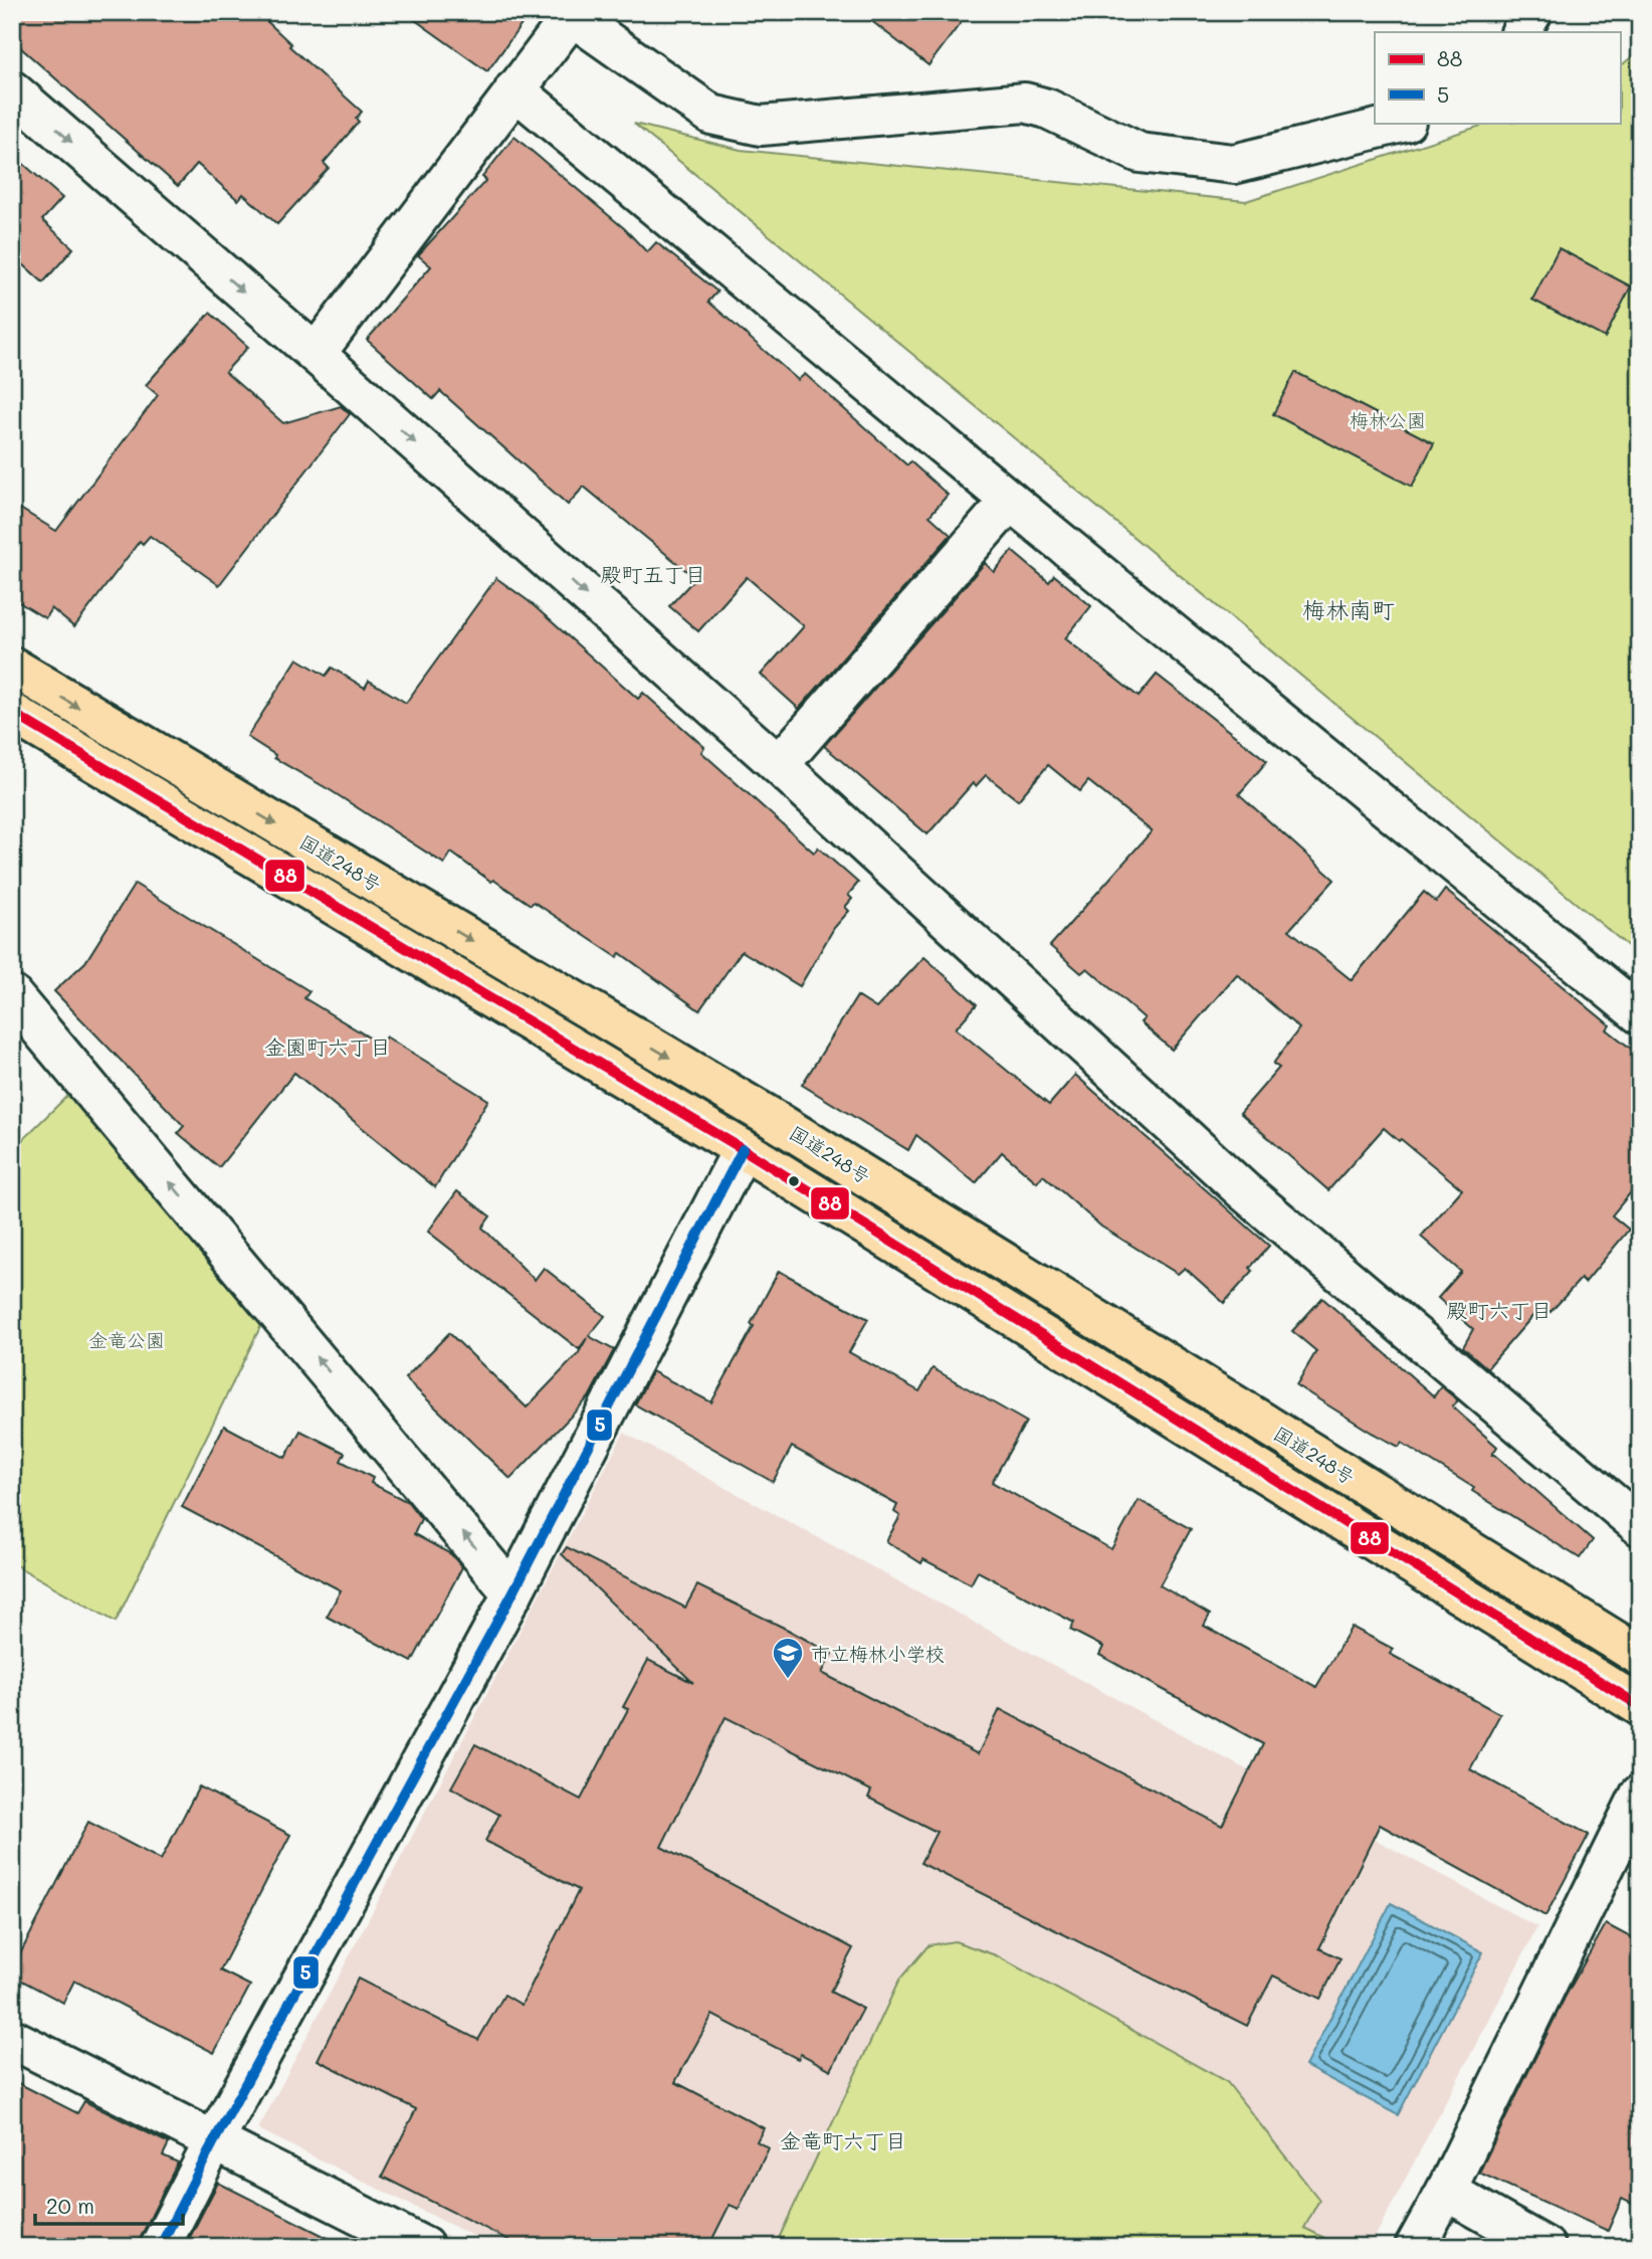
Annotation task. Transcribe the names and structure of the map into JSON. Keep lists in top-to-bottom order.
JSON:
{
  "streets": {
    "highway": ["国道248号"]
  },
  "districts": [
    "殿町五丁目",
    "梅林南町",
    "金園町六丁目",
    "殿町六丁目",
    "金竜町六丁目"
  ],
  "parks": ["梅林公園", "金竜公園"],
  "places": {
    "school or university": ["市立梅林小学校"]
  },
  "lines": ["transit line 88", "transit line 5"],
  "legend": ["88", "5"],
  "scale_bar": "20 m"
}
